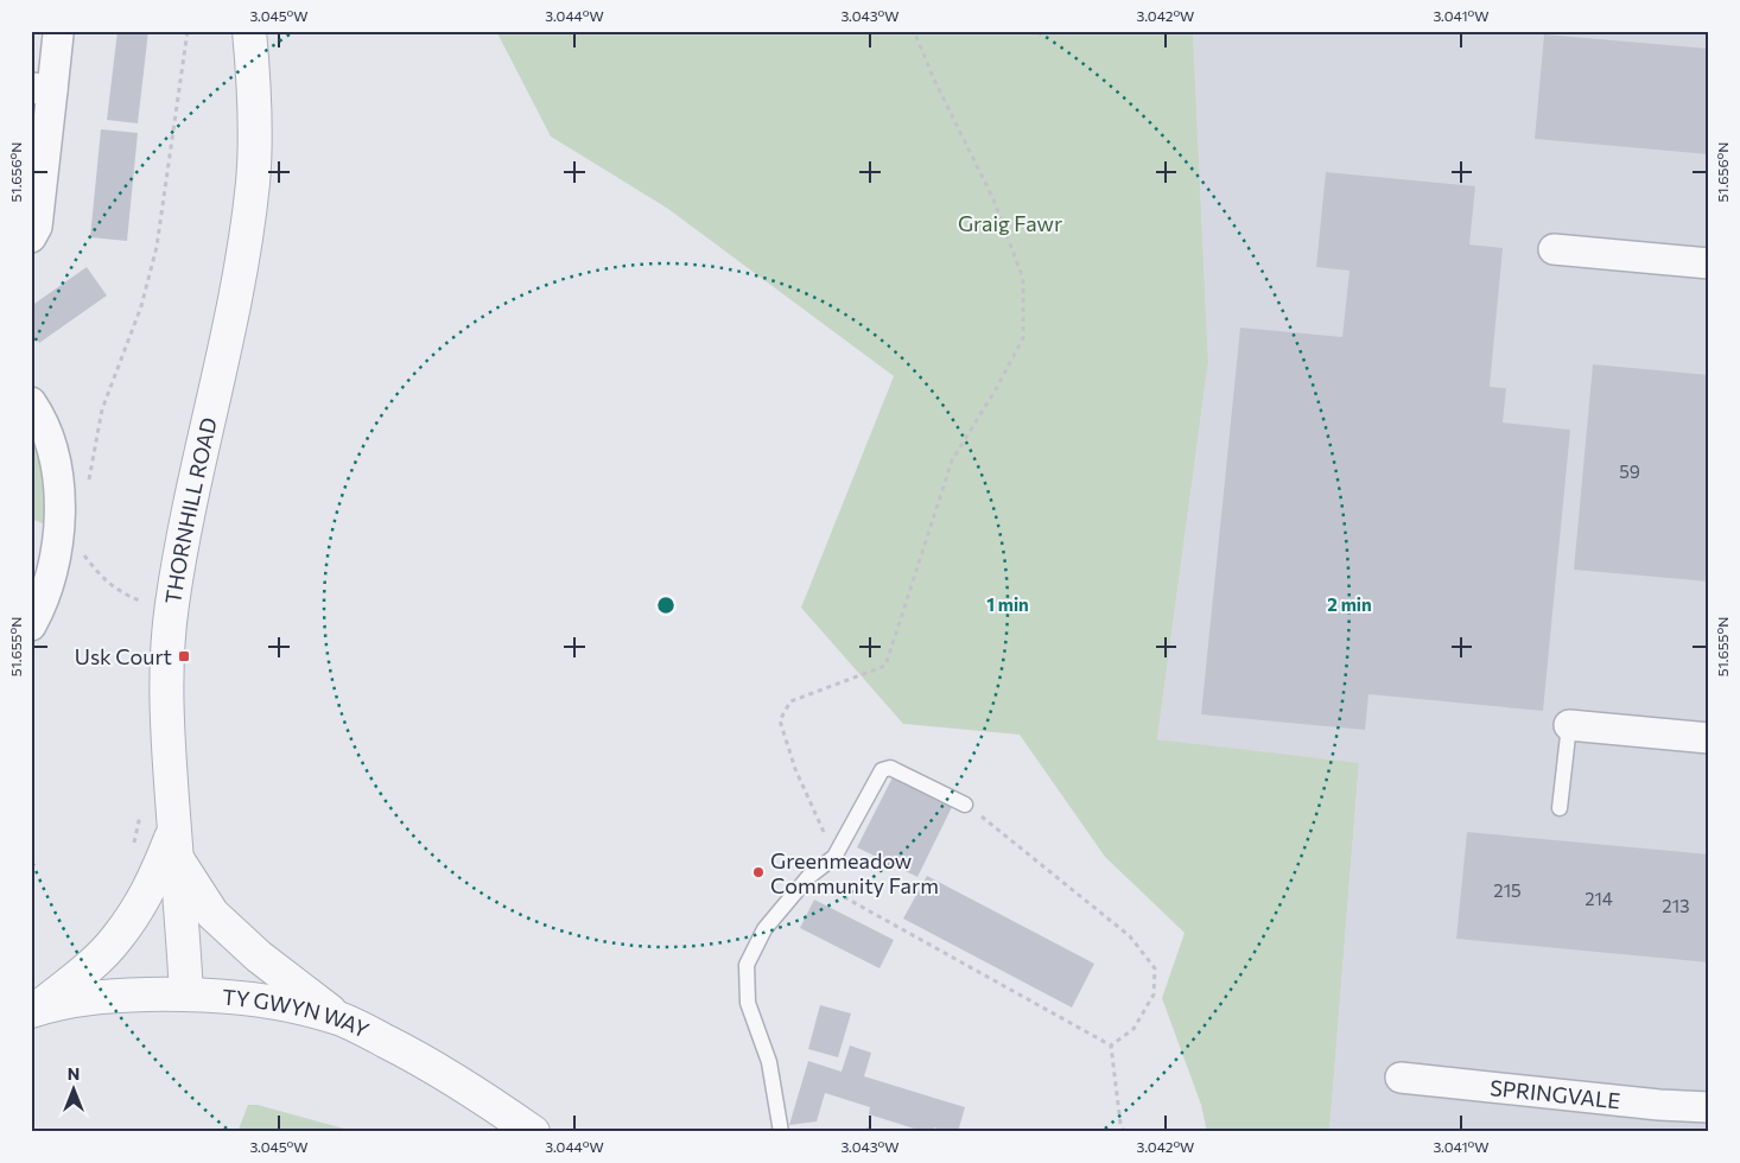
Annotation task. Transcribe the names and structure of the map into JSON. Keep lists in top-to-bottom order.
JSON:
{
  "streets": {
    "street": ["THORNHILL ROAD", "TY GWYN WAY", "SPRINGVALE"]
  },
  "crossings": [
    ["THORNHILL ROAD", "TY GWYN WAY"]
  ],
  "parks": ["Graig Fawr"],
  "places": {
    "transit": ["Usk Court"],
    "other": ["Greenmeadow Community Farm"]
  },
  "house_numbers": [
    "59",
    "215",
    "214",
    "213"
  ],
  "north": "top",
  "coordinates": [
    "3.045°W",
    "3.044°W",
    "3.043°W",
    "3.042°W",
    "3.041°W",
    "51.656°N",
    "51.655°N"
  ],
  "rings": ["1 min", "2 min"]
}
